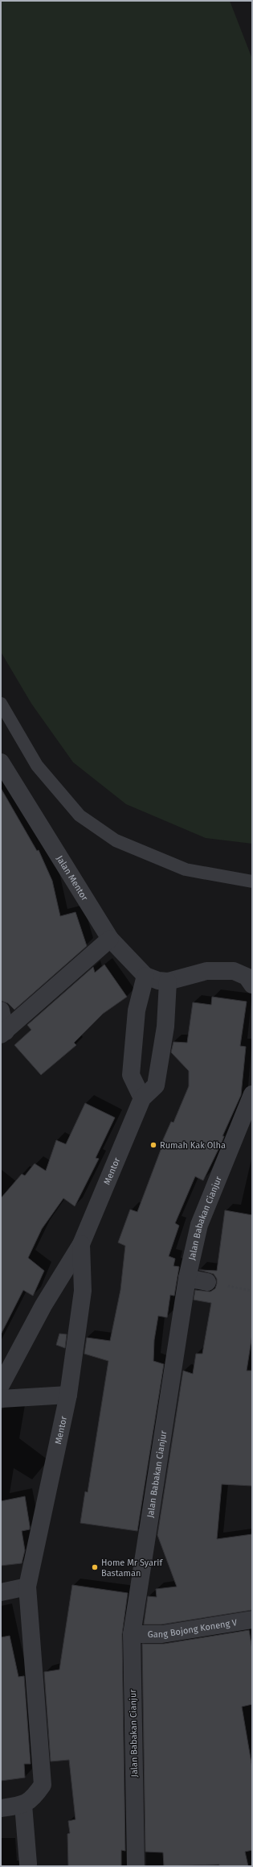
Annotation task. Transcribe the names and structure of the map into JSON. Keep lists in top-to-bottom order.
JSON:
{
  "streets": {
    "street": [
      "Jalan Mentor",
      "Mentor",
      "Jalan Babakan Cianjur",
      "Gang Bojong Koneng V"
    ]
  },
  "crossings": [
    ["Jalan Mentor", "Mentor"],
    ["Jalan Babakan Cianjur", "Gang Bojong Koneng V"]
  ],
  "places": ["Rumah Kak Olha", "Home Mr Syarif Bastaman"]
}
